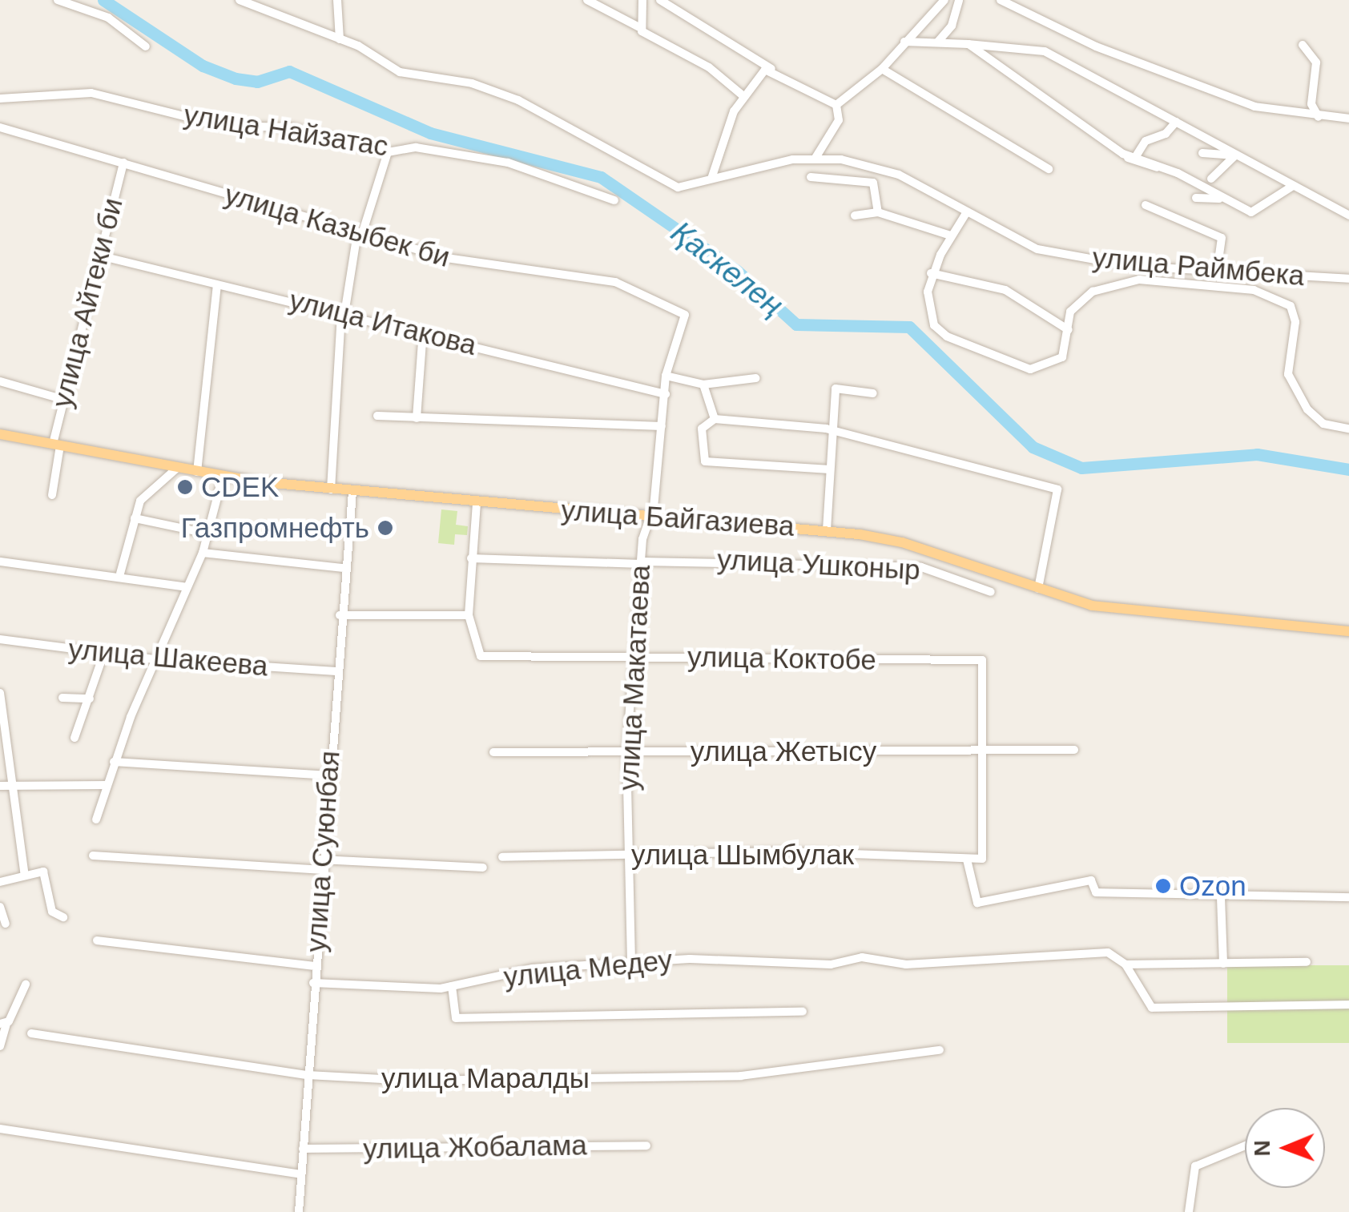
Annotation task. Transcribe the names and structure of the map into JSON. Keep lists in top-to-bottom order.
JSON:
{
  "streets": {
    "main road": ["улица Байгазиева"],
    "street": [
      "улица Найзатас",
      "улица Казыбек би",
      "улица Раймбека",
      "улица Айтеки би",
      "улица Итакова",
      "улица Ушконыр",
      "улица Шакеева",
      "улица Коктобе",
      "улица Макатаева",
      "улица Жетысу",
      "улица Суюнбая",
      "улица Шымбулак",
      "улица Медеу",
      "улица Маралды",
      "улица Жобалама"
    ]
  },
  "crossings": [
    ["улица Казыбек би", "улица Айтеки би"],
    ["улица Казыбек би", "улица Макатаева"],
    ["улица Айтеки би", "улица Итакова"],
    ["улица Айтеки би", "улица Байгазиева"],
    ["улица Итакова", "улица Макатаева"],
    ["улица Байгазиева", "улица Макатаева"],
    ["улица Байгазиева", "улица Суюнбая"],
    ["улица Ушконыр", "улица Макатаева"],
    ["улица Шакеева", "улица Суюнбая"],
    ["улица Коктобе", "улица Макатаева"],
    ["улица Коктобе", "улица Жетысу"],
    ["улица Коктобе", "улица Шымбулак"],
    ["улица Макатаева", "улица Жетысу"],
    ["улица Макатаева", "улица Шымбулак"],
    ["улица Макатаева", "улица Медеу"],
    ["улица Жетысу", "улица Шымбулак"],
    ["улица Суюнбая", "улица Медеу"],
    ["улица Суюнбая", "улица Маралды"],
    ["улица Суюнбая", "улица Жобалама"]
  ],
  "water": ["Қаскелең"],
  "places": ["CDEK", "Газпромнефть", "Ozon"],
  "north": "left"
}
